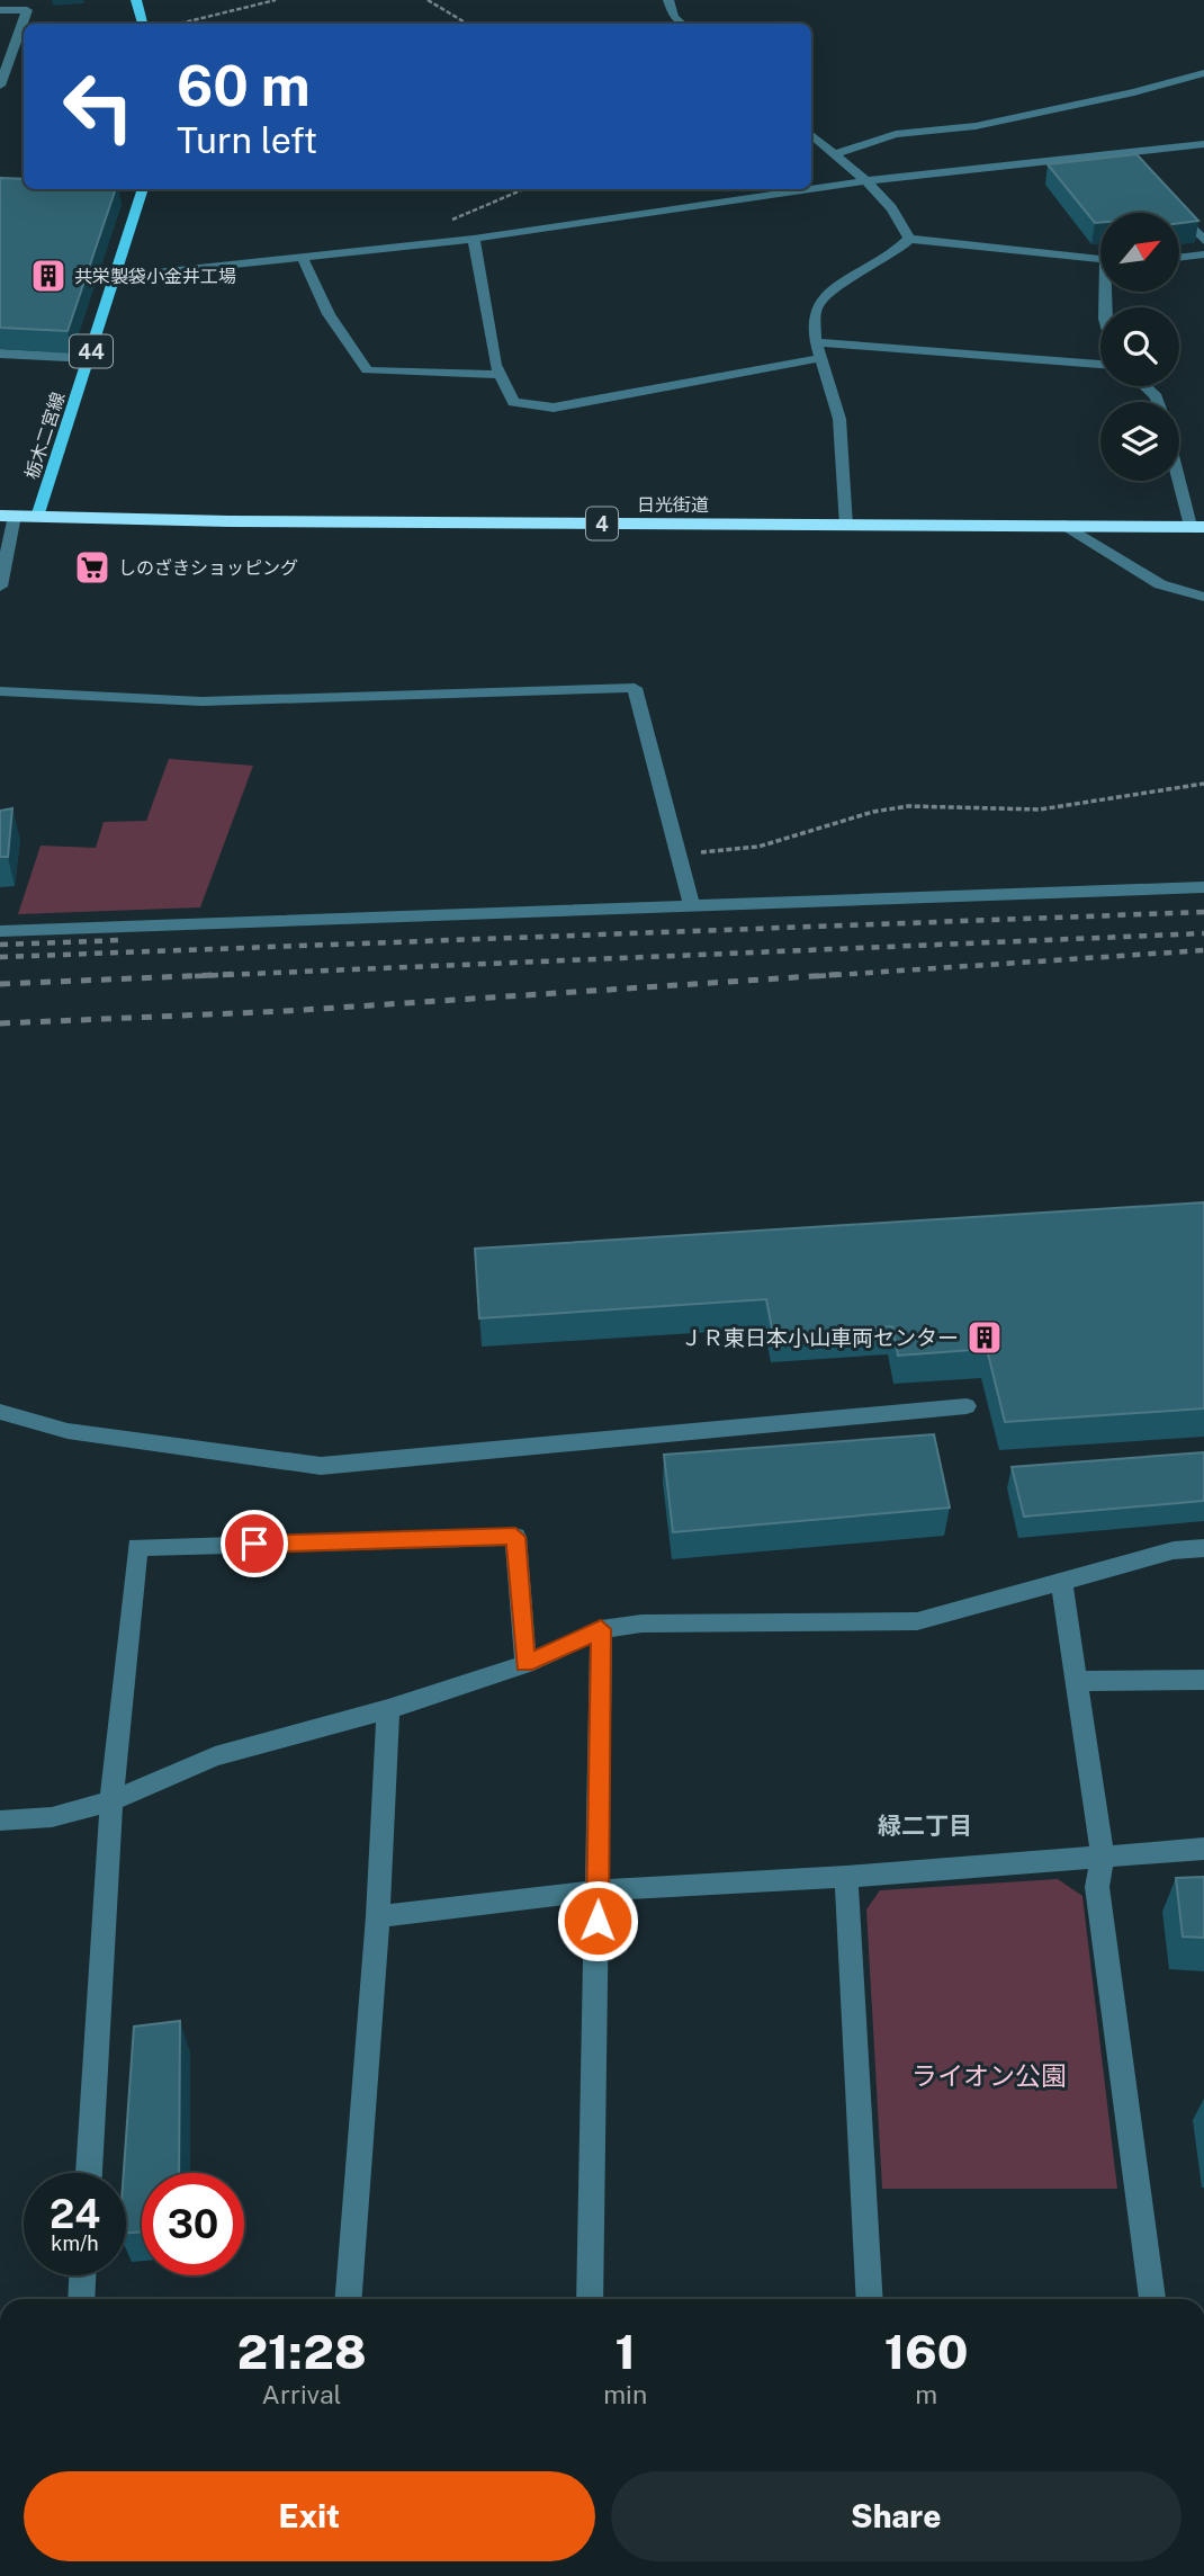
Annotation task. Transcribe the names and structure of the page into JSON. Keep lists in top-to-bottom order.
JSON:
{
  "streets": {
    "highway": ["日光街道", "4"],
    "main road": ["44", "栃木二宮線"]
  },
  "crossings": [
    ["栃木二宮線", "日光街道"]
  ],
  "districts": ["緑二丁目"],
  "parks": ["ライオン公園"],
  "places": {
    "building": ["共栄製袋小金井工場", "ＪＲ東日本小山車両センター"],
    "supermarket": ["しのざきショッピング"]
  },
  "north": "top right",
  "page": {
    "turn": ["60 m", "Turn left"],
    "speed": "24 km/h",
    "limit": "30",
    "eta": [
      "21:28",
      "Arrival",
      "1",
      "min",
      "160",
      "m"
    ],
    "buttons": ["Exit", "Share"]
  }
}
